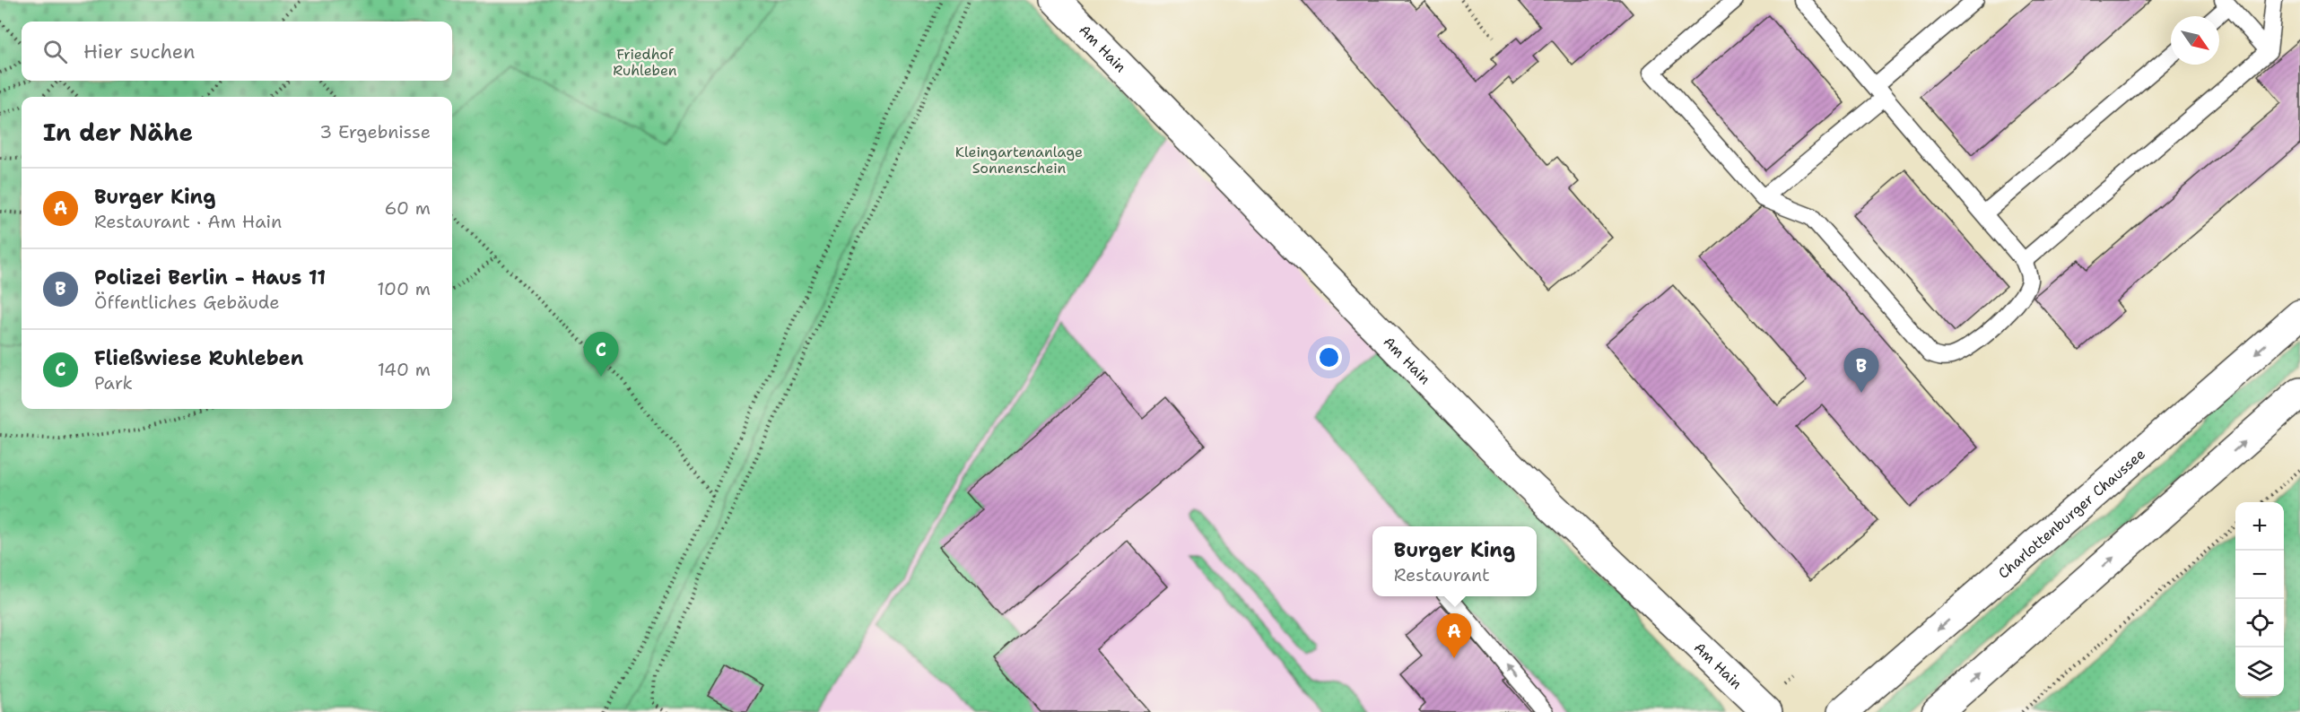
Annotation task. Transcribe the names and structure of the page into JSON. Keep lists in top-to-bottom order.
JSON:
{
  "streets": {
    "main road": ["Am Hain", "Charlottenburger Chaussee"]
  },
  "parks": ["Friedhof Ruhleben", "Kleingartenanlage Sonnenschein"],
  "north": "bottom right",
  "page": {
    "search": "Hier suchen",
    "heading": ["In der Nähe", "3 Ergebnisse"],
    "list": [
      {
        "mark": "A",
        "name": "Burger King",
        "note": "Restaurant · Am Hain",
        "value": "60 m"
      },
      {
        "mark": "B",
        "name": "Polizei Berlin - Haus 11",
        "note": "Öffentliches Gebäude",
        "value": "100 m"
      },
      {
        "mark": "C",
        "name": "Fließwiese Ruhleben",
        "note": "Park",
        "value": "140 m"
      }
    ],
    "pins": ["C", "B", "A"],
    "map_buttons": ["+", "−"],
    "popup": ["Burger King", "Restaurant"]
  }
}
